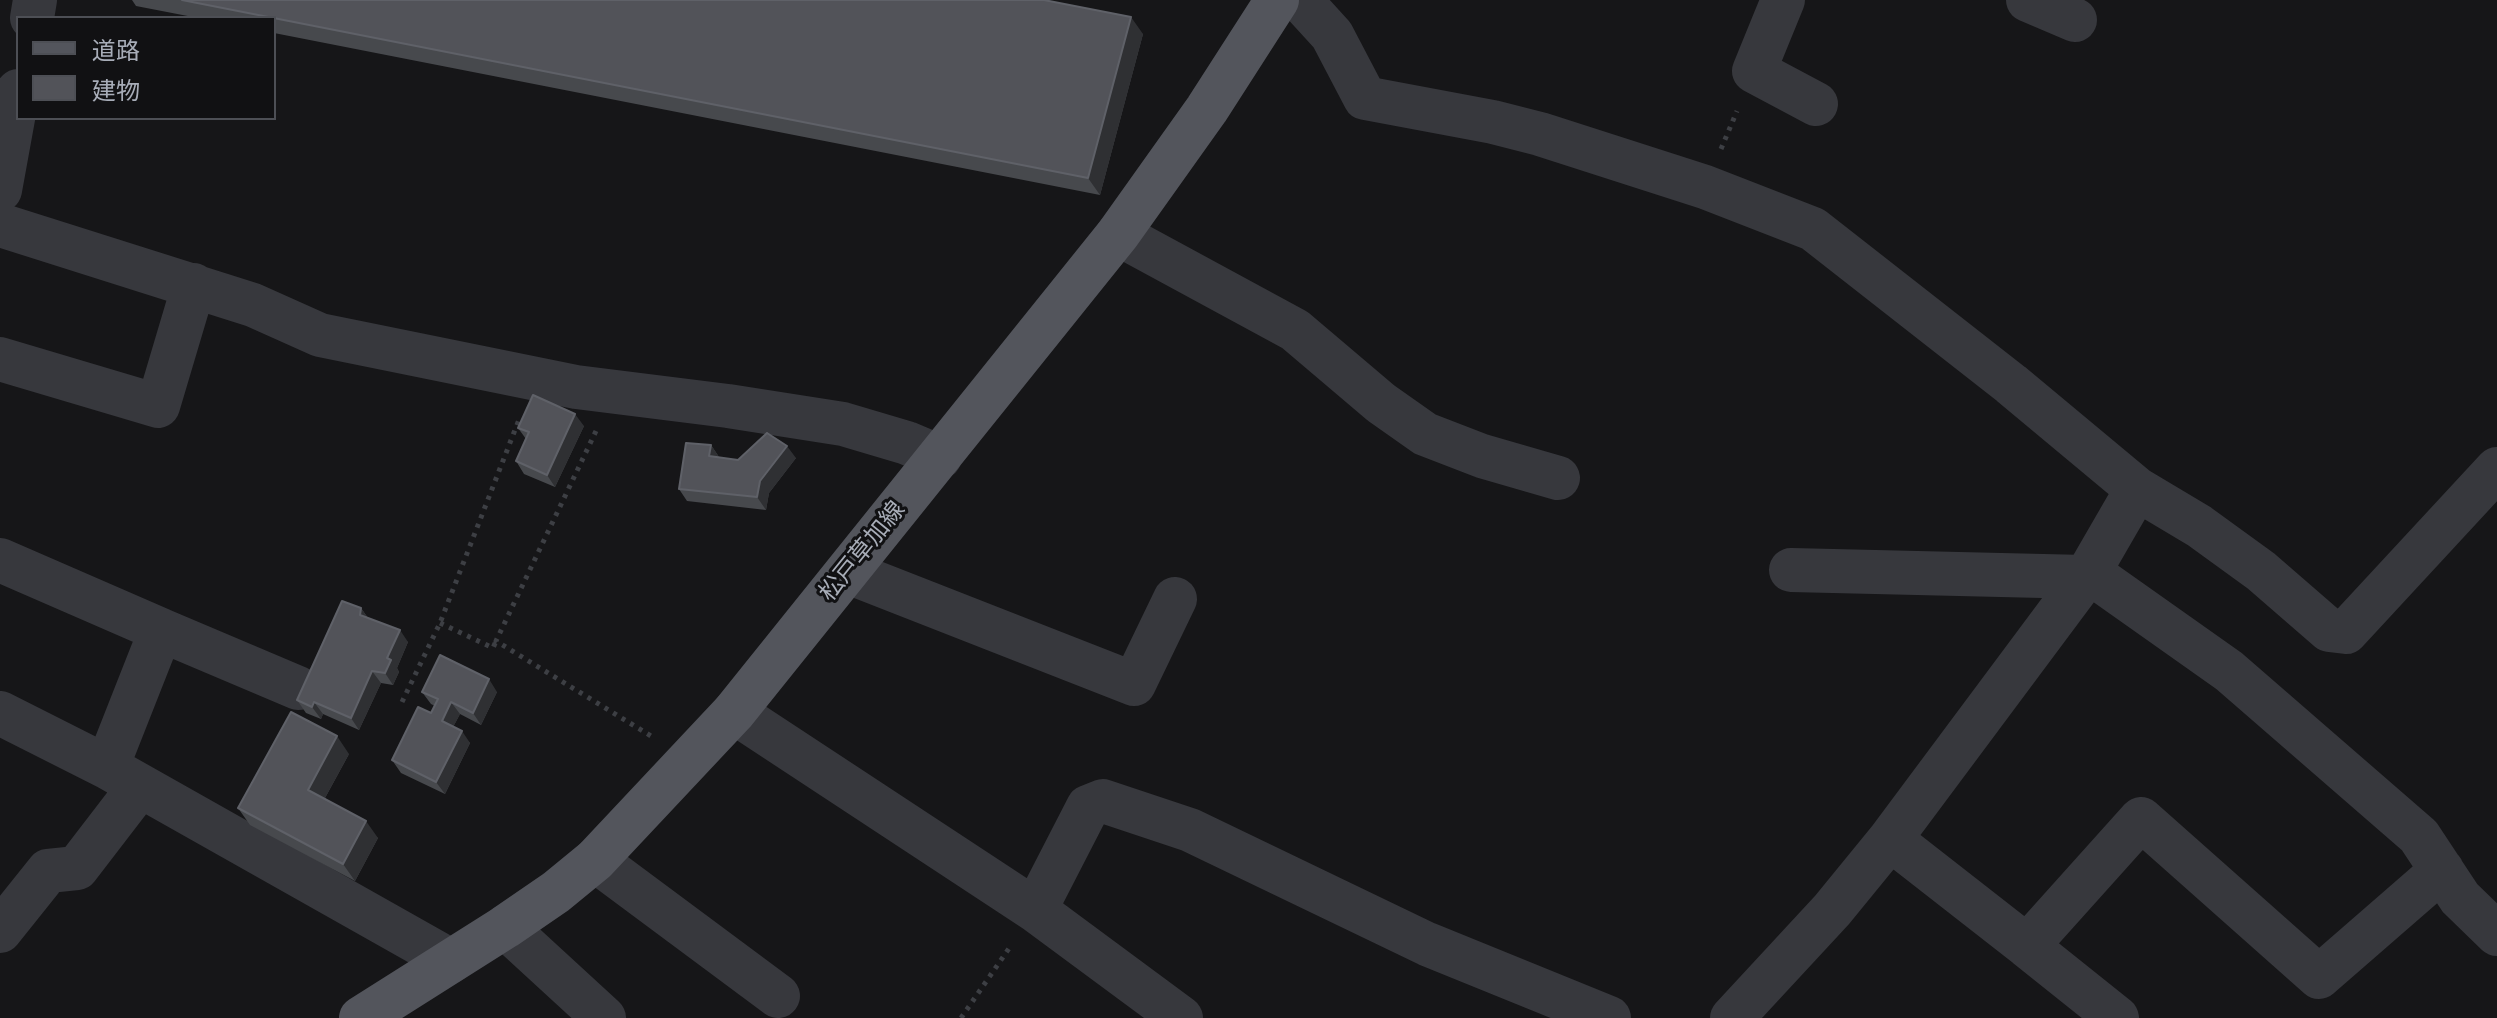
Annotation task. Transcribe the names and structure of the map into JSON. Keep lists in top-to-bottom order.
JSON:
{
  "streets": {
    "main road": ["松戸草加線"]
  },
  "legend": ["道路", "建物"]
}
